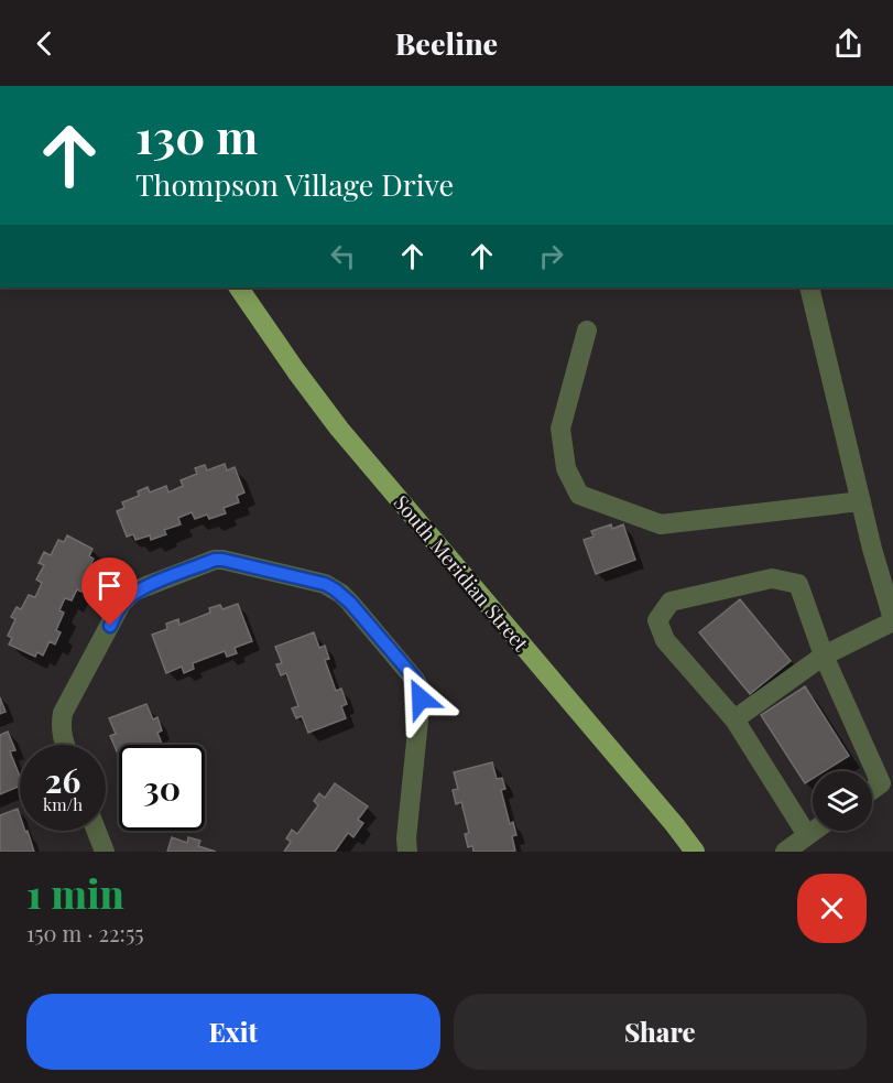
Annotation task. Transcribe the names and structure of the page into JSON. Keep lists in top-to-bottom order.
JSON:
{
  "streets": {
    "main road": ["South Meridian Street"]
  },
  "page": {
    "header": "Beeline",
    "turn": ["130 m", "Thompson Village Drive"],
    "speed": "26 km/h",
    "limit": "30",
    "heading": ["1 min", "150 m · 22:55"],
    "buttons": ["Exit", "Share"]
  }
}
